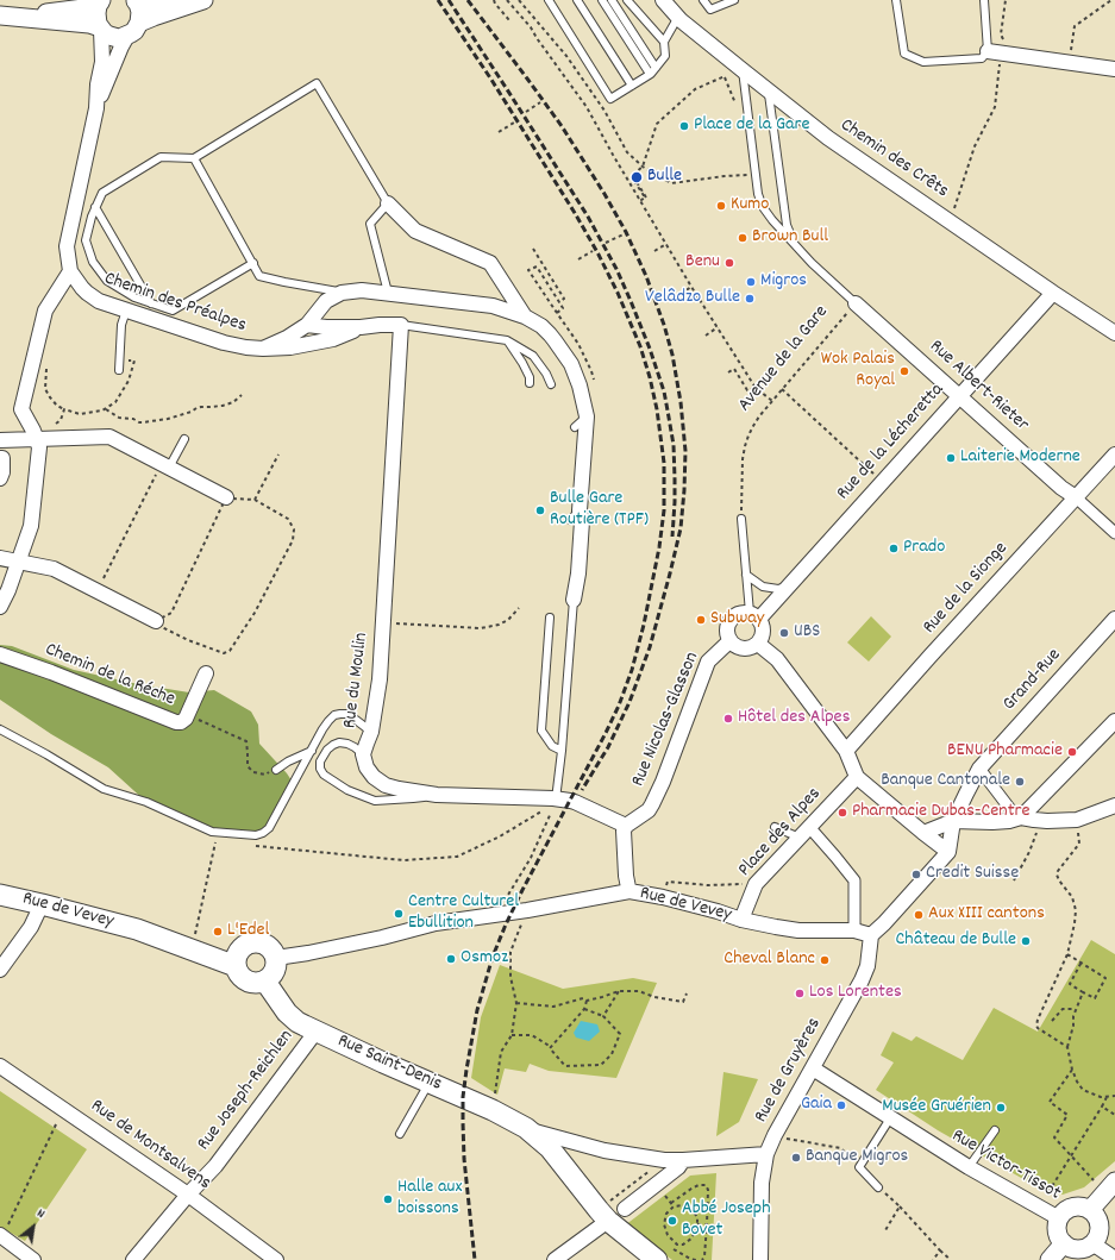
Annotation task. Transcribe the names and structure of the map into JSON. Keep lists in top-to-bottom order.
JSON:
{
  "streets": {
    "main road": ["Rue de Vevey", "Rue Saint-Denis"],
    "street": [
      "Chemin des Crêts",
      "Chemin des Préalpes",
      "Rue Albert-Rieter",
      "Rue de la Lécheretta",
      "Rue de la Sionge",
      "Chemin de la Réche",
      "Rue du Moulin",
      "Grand-Rue",
      "Rue Nicolas-Glasson",
      "Place des Alpes",
      "Rue de Gruyères",
      "Rue Joseph-Reichlen",
      "Rue de Montsalvens",
      "Rue Victor-Tissot"
    ],
    "path": ["Avenue de la Gare"]
  },
  "crossings": [
    ["Chemin des Crêts", "Rue de la Lécheretta"],
    ["Chemin des Préalpes", "Rue du Moulin"],
    ["Avenue de la Gare", "Rue Albert-Rieter"],
    ["Rue Albert-Rieter", "Rue de la Lécheretta"],
    ["Rue Albert-Rieter", "Rue de la Sionge"],
    ["Rue de la Lécheretta", "Rue Nicolas-Glasson"],
    ["Rue du Moulin", "Rue Nicolas-Glasson"],
    ["Place des Alpes", "Rue de Vevey"],
    ["Rue de Vevey", "Rue Saint-Denis"],
    ["Rue de Vevey", "Rue de Gruyères"],
    ["Rue Saint-Denis", "Rue de Gruyères"],
    ["Rue Saint-Denis", "Rue Joseph-Reichlen"],
    ["Rue de Gruyères", "Rue Victor-Tissot"],
    ["Rue Joseph-Reichlen", "Rue de Montsalvens"]
  ],
  "places": [
    "Place de la Gare",
    "Bulle",
    "Kumo",
    "Brown Bull",
    "Benu",
    "Migros",
    "Velâdzo Bulle",
    "Wok Palais Royal",
    "Laiterie Moderne",
    "Bulle Gare Routière (TPF)",
    "Prado",
    "Subway",
    "UBS",
    "Hôtel des Alpes",
    "BENU Pharmacie",
    "Banque Cantonale",
    "Pharmacie Dubas-Centre",
    "Credit Suisse",
    "Centre Culturel Ebullition",
    "Aux XIII cantons",
    "L'Edel",
    "Château de Bulle",
    "Osmoz",
    "Cheval Blanc",
    "Los Lorentes",
    "Gaia",
    "Musée Gruérien",
    "Banque Migros",
    "Halle aux boissons",
    "Abbé Joseph Bovet"
  ],
  "north": "top right"
}
